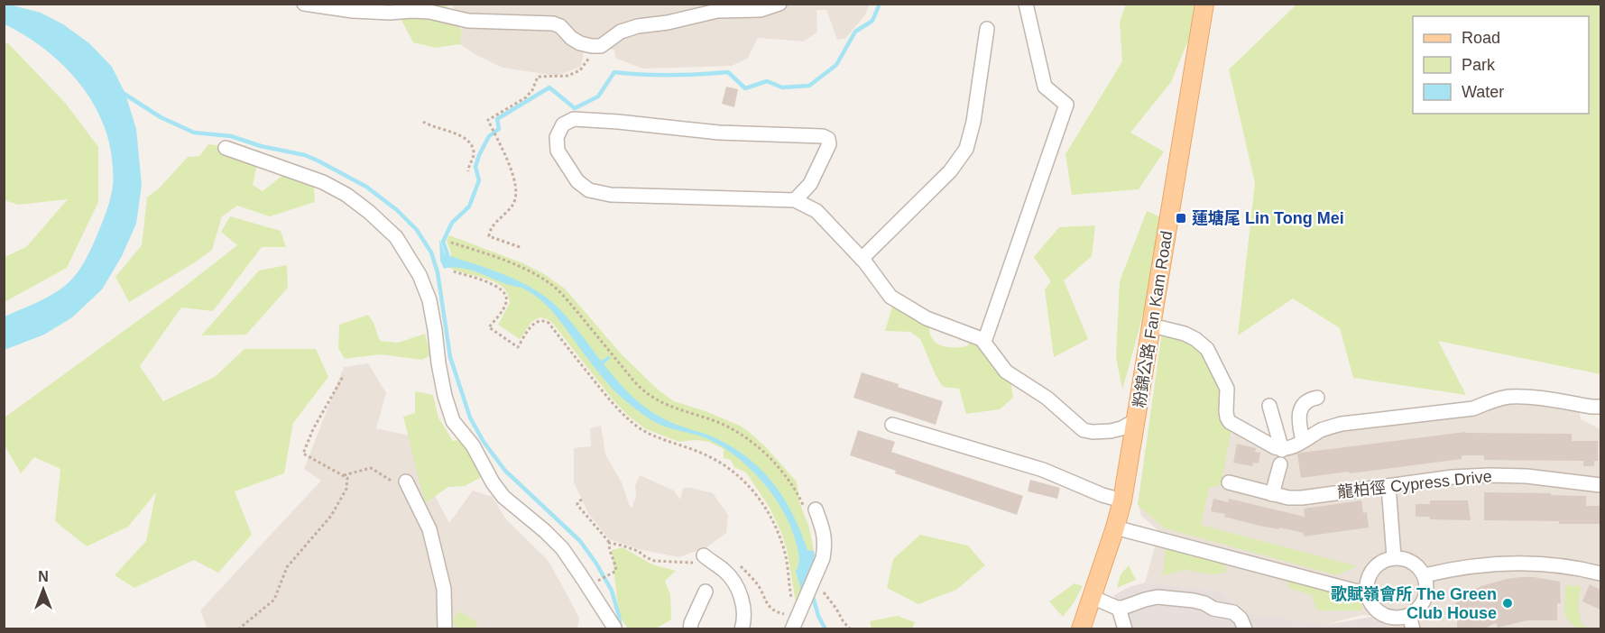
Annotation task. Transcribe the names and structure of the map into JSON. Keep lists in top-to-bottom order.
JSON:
{
  "streets": {
    "main road": ["粉錦公路 Fan Kam Road"],
    "street": ["龍柏徑 Cypress Drive"]
  },
  "places": {
    "transit": ["蓮塘尾 Lin Tong Mei"],
    "other": ["歌賦嶺會所 The Green Club House"]
  },
  "legend": ["Road", "Park", "Water"],
  "north": "top"
}
